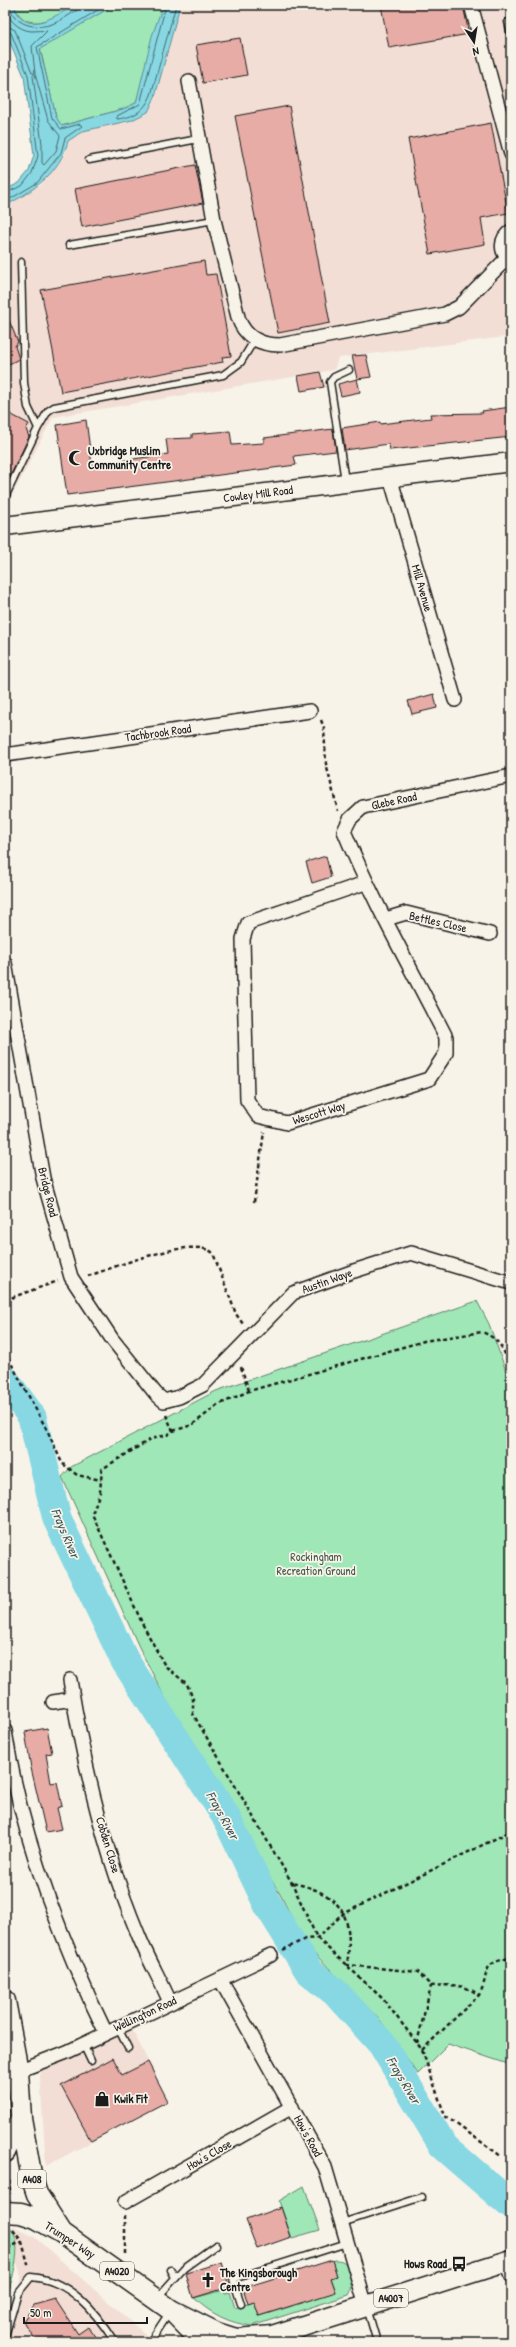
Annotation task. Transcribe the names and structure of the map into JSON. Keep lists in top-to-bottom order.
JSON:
{
  "streets": {
    "main road": [
      "A408",
      "Trumper Way",
      "A4020",
      "A4007"
    ],
    "street": [
      "Cowley Mill Road",
      "Mill Avenue",
      "Tachbrook Road",
      "Glebe Road",
      "Bettles Close",
      "Wescott Way",
      "Bridge Road",
      "Austin Waye",
      "Cobden Close",
      "Wellington Road",
      "How's Road",
      "How's Close"
    ]
  },
  "crossings": [
    ["Cowley Mill Road", "Mill Avenue"],
    ["Bettles Close", "Wescott Way"],
    ["Bridge Road", "Austin Waye"],
    ["Cobden Close", "Wellington Road"],
    ["Wellington Road", "How's Road"],
    ["Wellington Road", "A408"],
    ["How's Road", "How's Close"],
    ["How's Road", "A4007"],
    ["A408", "Trumper Way"],
    ["Trumper Way", "A4007"]
  ],
  "water": ["Frays River"],
  "parks": ["Rockingham Recreation Ground"],
  "places": {
    "mosque": ["Uxbridge Muslim Community Centre"],
    "shop": ["Kwik Fit"],
    "bus stop": ["Hows Road"],
    "church": ["The Kingsborough Centre"]
  },
  "scale_bar": "50 m",
  "north": "bottom"
}
